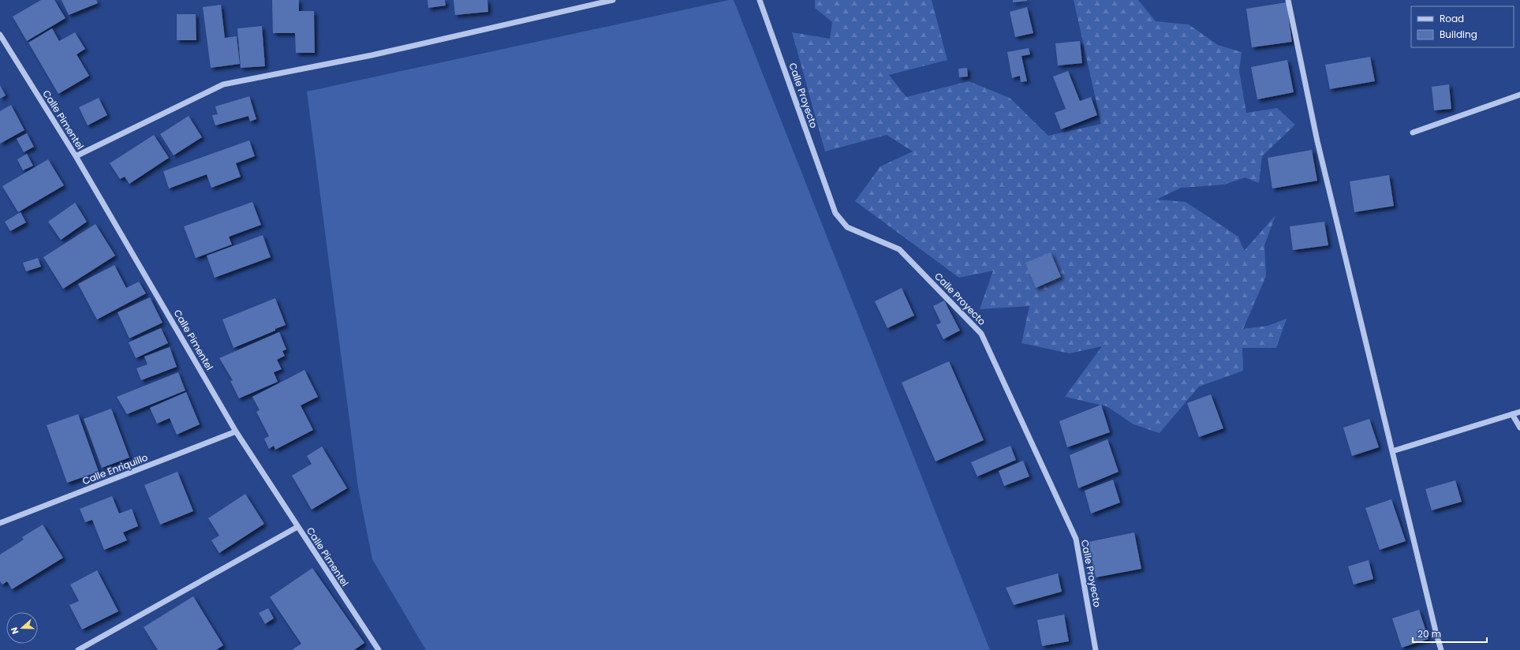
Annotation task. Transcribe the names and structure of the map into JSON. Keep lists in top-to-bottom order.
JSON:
{
  "streets": {
    "street": ["Calle Proyecto", "Calle Pimentel", "Calle Enriquillo"]
  },
  "crossings": [
    ["Calle Pimentel", "Calle Enriquillo"]
  ],
  "legend": ["Road", "Building"],
  "scale_bar": "20 m",
  "north": "left"
}
